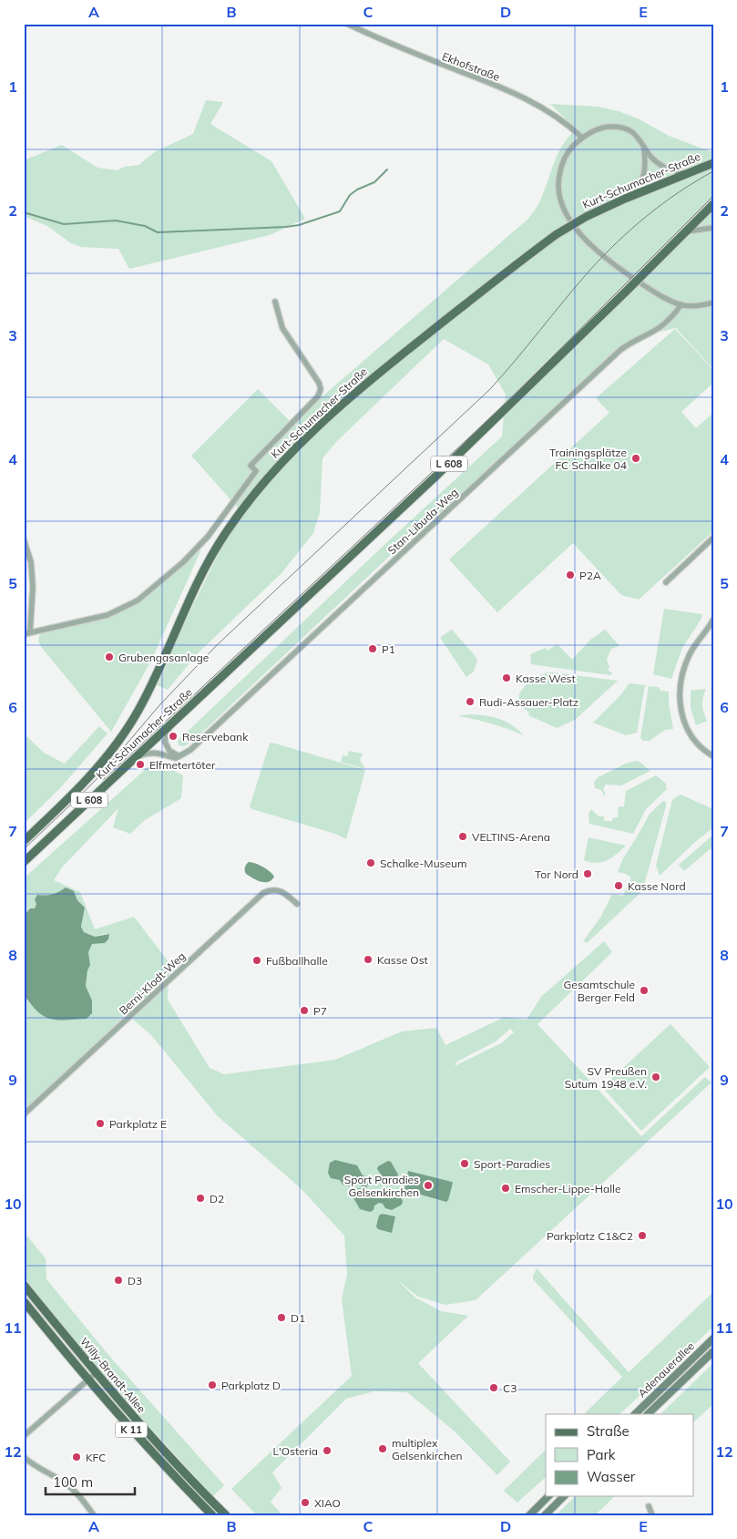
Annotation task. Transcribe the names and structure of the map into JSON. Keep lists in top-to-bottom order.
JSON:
{
  "streets": {
    "main road": [
      "Kurt-Schumacher-Straße",
      "L 608",
      "Adenauerallee",
      "Willy-Brandt-Allee",
      "K 11"
    ],
    "street": ["Ekhofstraße", "Stan-Libuda-Weg", "Berni-Klodt-Weg"]
  },
  "places": [
    "Trainingsplätze FC Schalke 04",
    "P2A",
    "P1",
    "Grubengasanlage",
    "Kasse West",
    "Rudi-Assauer-Platz",
    "Reservebank",
    "Elfmetertöter",
    "VELTINS-Arena",
    "Schalke-Museum",
    "Tor Nord",
    "Kasse Nord",
    "Kasse Ost",
    "Fußballhalle",
    "Gesamtschule Berger Feld",
    "P7",
    "SV Preußen Sutum 1948 e.V.",
    "Parkplatz E",
    "Sport-Paradies",
    "Sport Paradies Gelsenkirchen",
    "Emscher-Lippe-Halle",
    "D2",
    "Parkplatz C1&C2",
    "D3",
    "D1",
    "Parkplatz D",
    "C3",
    "multiplex Gelsenkirchen",
    "L'Osteria",
    "KFC",
    "XIAO"
  ],
  "legend": ["Straße", "Park", "Wasser"],
  "scale_bar": "100 m",
  "grid": {
    "columns": [
      "A",
      "B",
      "C",
      "D",
      "E"
    ],
    "rows": [
      "1",
      "2",
      "3",
      "4",
      "5",
      "6",
      "7",
      "8",
      "9",
      "10",
      "11",
      "12"
    ]
  }
}
